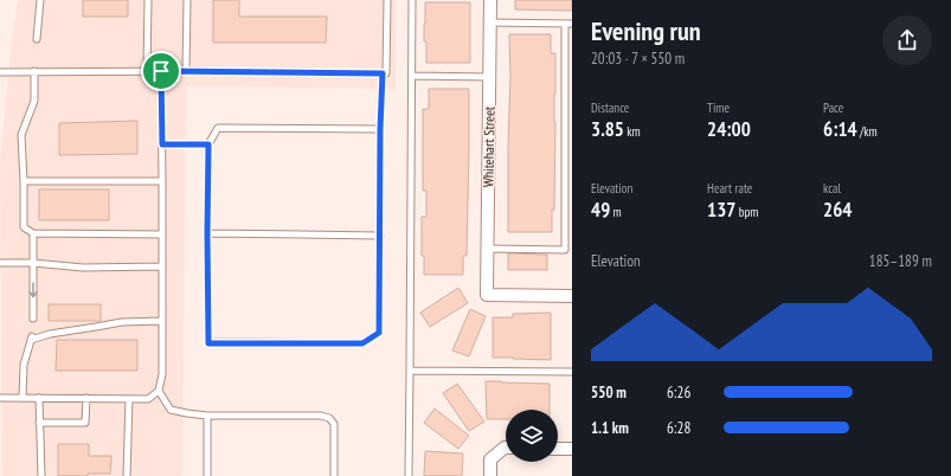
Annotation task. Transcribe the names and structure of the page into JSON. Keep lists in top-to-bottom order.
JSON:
{
  "streets": {
    "street": ["Whitehart Street"]
  },
  "page": {
    "heading": ["Evening run", "20:03 · 7 × 550 m"],
    "stats": [
      ["Distance", "3.85 km"],
      ["Time", "24:00"],
      ["Pace", "6:14 /km"],
      ["Elevation", "49 m"],
      ["Heart rate", "137 bpm"],
      ["kcal", "264"]
    ],
    "chart": ["Elevation", "185–189 m"],
    "list": [
      {
        "name": "550 m",
        "note": "6:26"
      },
      {
        "name": "1.1 km",
        "note": "6:28"
      }
    ]
  }
}
